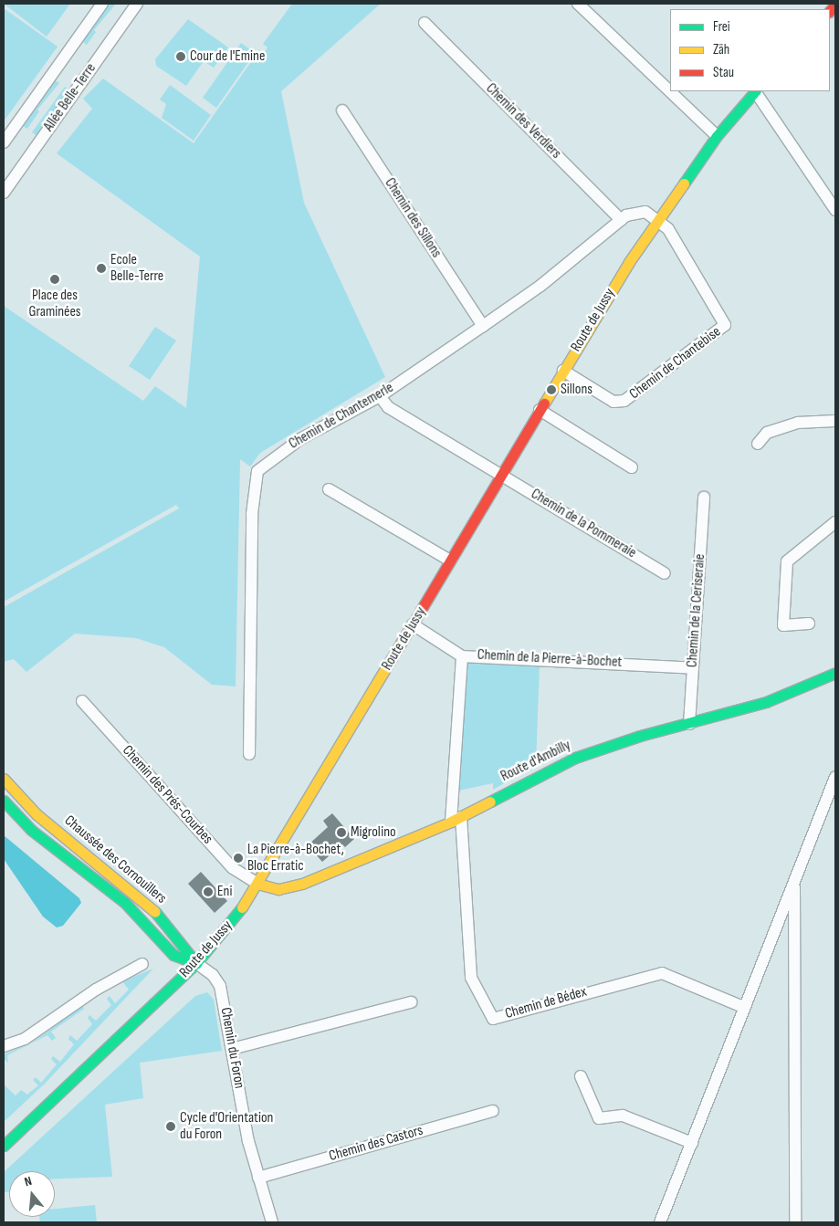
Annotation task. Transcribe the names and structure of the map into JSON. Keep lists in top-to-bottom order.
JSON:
{
  "streets": {
    "main road": ["Route de Jussy", "Route d'Ambilly", "Chaussée des Cornouillers"],
    "street": [
      "Allée Belle-Terre",
      "Chemin des Verdiers",
      "Chemin des Sillons",
      "Chemin de Chantebise",
      "Chemin de Chantemerle",
      "Chemin de la Pommeraie",
      "Chemin de la Ceriseraie",
      "Chemin de la Pierre-à-Bochet",
      "Chemin des Prés-Courbes",
      "Chemin de Bédex",
      "Chemin du Foron",
      "Chemin des Castors"
    ]
  },
  "crossings": [
    ["Chemin des Verdiers", "Chemin de Chantemerle"],
    ["Chemin des Sillons", "Chemin de Chantemerle"],
    ["Route de Jussy", "Chemin de Chantebise"],
    ["Route de Jussy", "Chemin de Chantemerle"],
    ["Route de Jussy", "Chemin de la Pommeraie"],
    ["Route de Jussy", "Route d'Ambilly"],
    ["Route de Jussy", "Chemin des Prés-Courbes"],
    ["Route de Jussy", "Chaussée des Cornouillers"],
    ["Route de Jussy", "Chemin du Foron"],
    ["Chemin de Chantebise", "Chemin de Chantemerle"],
    ["Chemin de Chantemerle", "Chemin de la Pommeraie"],
    ["Chemin de la Ceriseraie", "Chemin de la Pierre-à-Bochet"],
    ["Chemin de la Ceriseraie", "Route d'Ambilly"],
    ["Chemin de la Pierre-à-Bochet", "Route d'Ambilly"],
    ["Chemin de la Pierre-à-Bochet", "Chemin de Bédex"],
    ["Route d'Ambilly", "Chemin des Prés-Courbes"],
    ["Route d'Ambilly", "Chemin de Bédex"],
    ["Chaussée des Cornouillers", "Chemin du Foron"],
    ["Chemin du Foron", "Chemin des Castors"]
  ],
  "places": [
    "Cour de l'Emine",
    "Ecole Belle-Terre",
    "Place des Graminées",
    "Sillons",
    "Migrolino",
    "La Pierre-à-Bochet, Bloc Erratic",
    "Eni",
    "Cycle d'Orientation du Foron"
  ],
  "legend": ["Frei", "Zäh", "Stau"],
  "north": "top"
}
